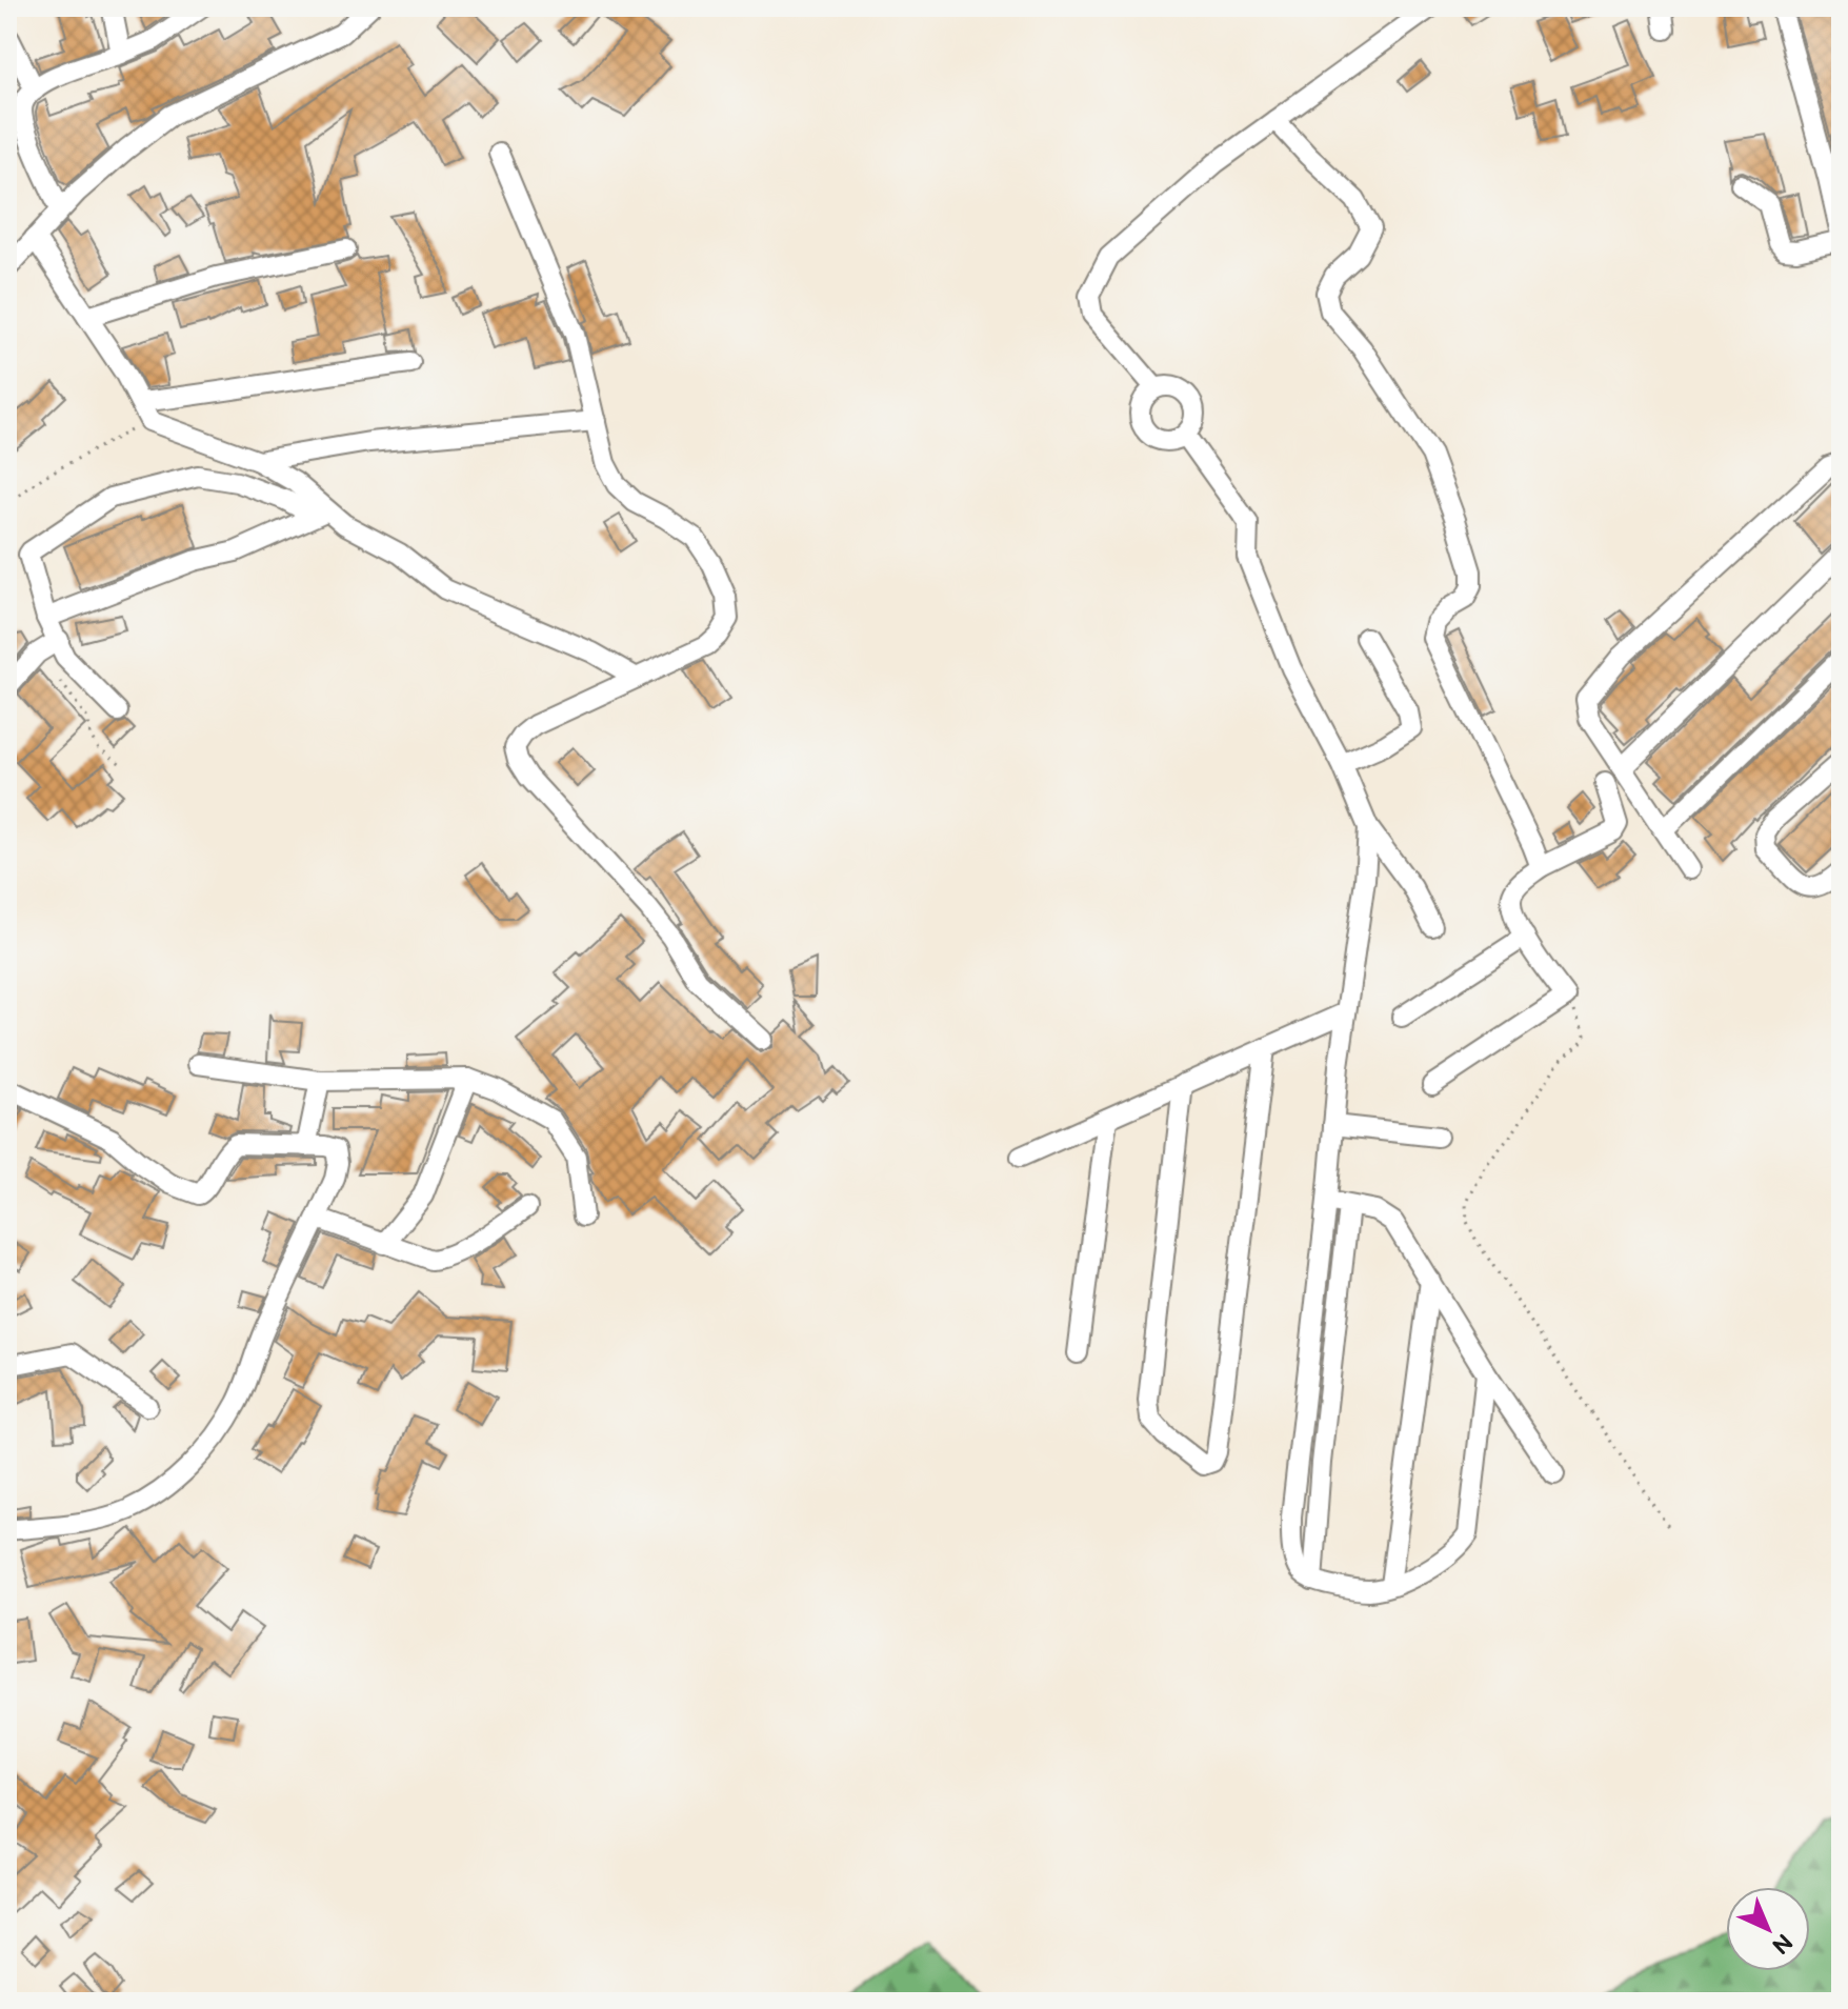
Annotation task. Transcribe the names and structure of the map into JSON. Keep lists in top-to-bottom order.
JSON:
{
  "north": "bottom right"
}
